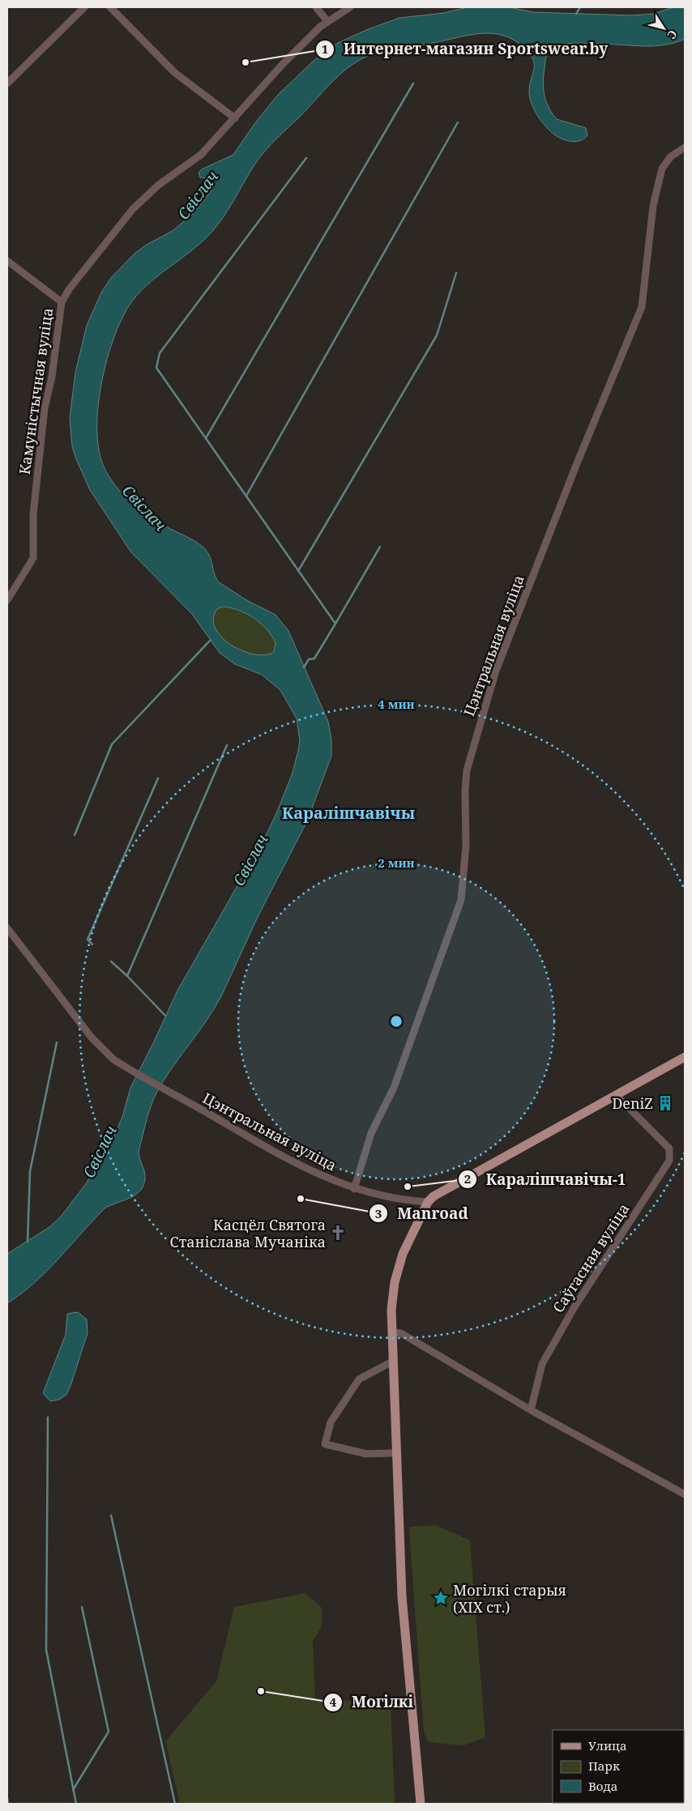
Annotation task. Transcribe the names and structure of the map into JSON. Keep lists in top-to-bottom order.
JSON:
{
  "streets": {
    "street": ["Камуністычная вуліца", "Цэнтральная вуліца", "Саўгасная вуліца"]
  },
  "districts": ["Каралішчавічы"],
  "water": ["Свіслач"],
  "places": {
    "other": [
      "Интернет-магазин Sportswear.by",
      "Каралішчавічы-1",
      "Manroad",
      "Могілкі"
    ],
    "building": ["DeniZ"],
    "church": ["Касцёл Святога Станіслава Мучаніка"],
    "place": ["Могілкі старыя (XIX ст.)"]
  },
  "legend": ["Улица", "Парк", "Вода"],
  "north": "bottom right",
  "rings": ["4 мин", "2 мин"]
}
